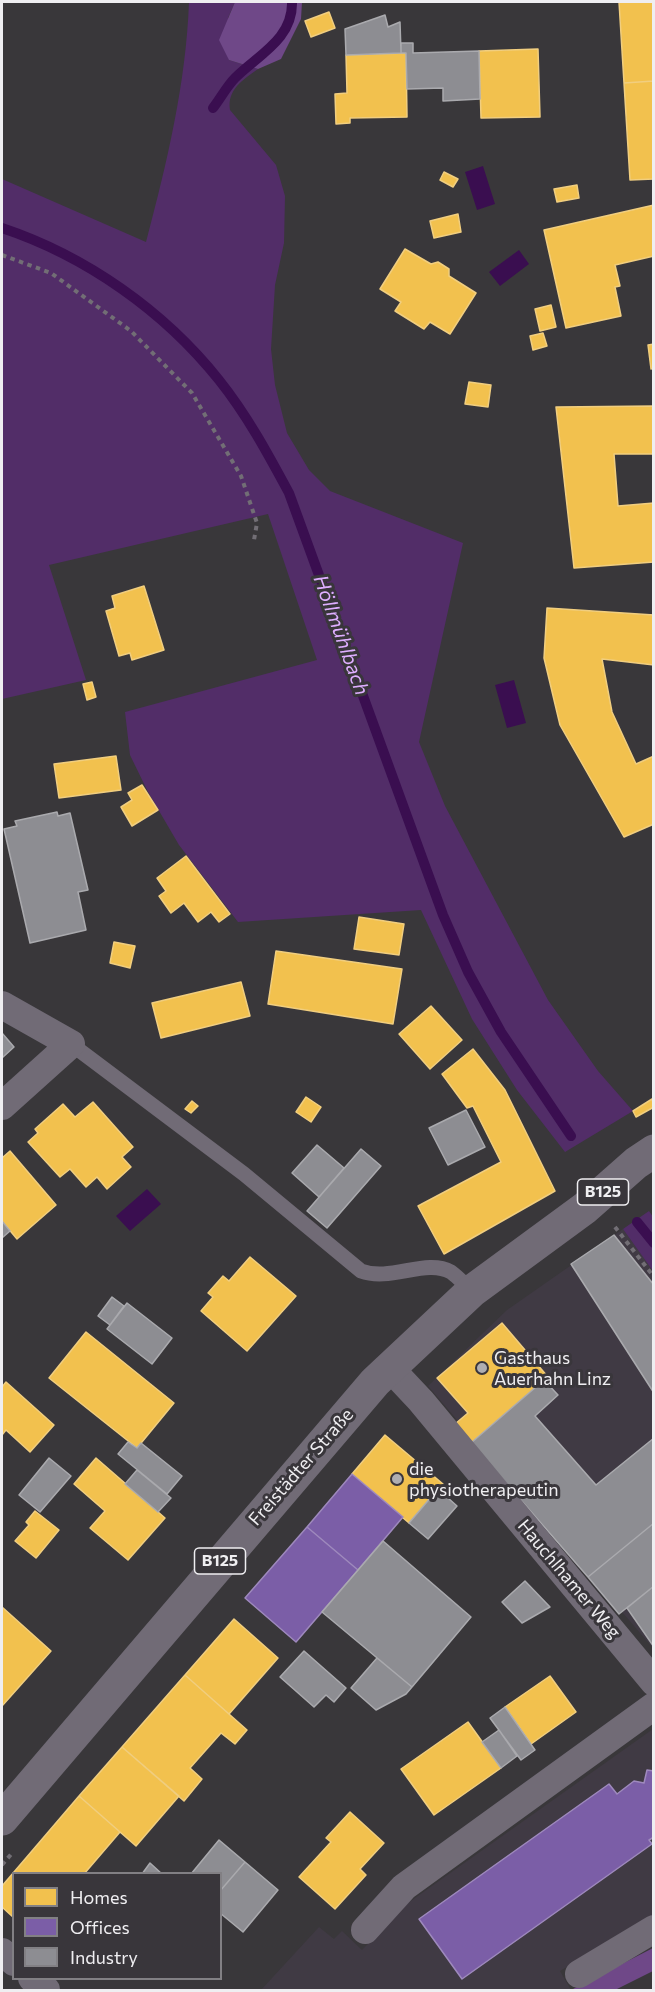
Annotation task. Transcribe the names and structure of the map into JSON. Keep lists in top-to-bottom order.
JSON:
{
  "streets": {
    "main road": ["B125", "Freistädter Straße"],
    "street": ["Hauchlhamer Weg"]
  },
  "crossings": [
    ["Freistädter Straße", "Hauchlhamer Weg"]
  ],
  "water": ["Höllmühlbach"],
  "places": ["Gasthaus Auerhahn Linz", "die physiotherapeutin"],
  "legend": ["Homes", "Offices", "Industry"]
}
